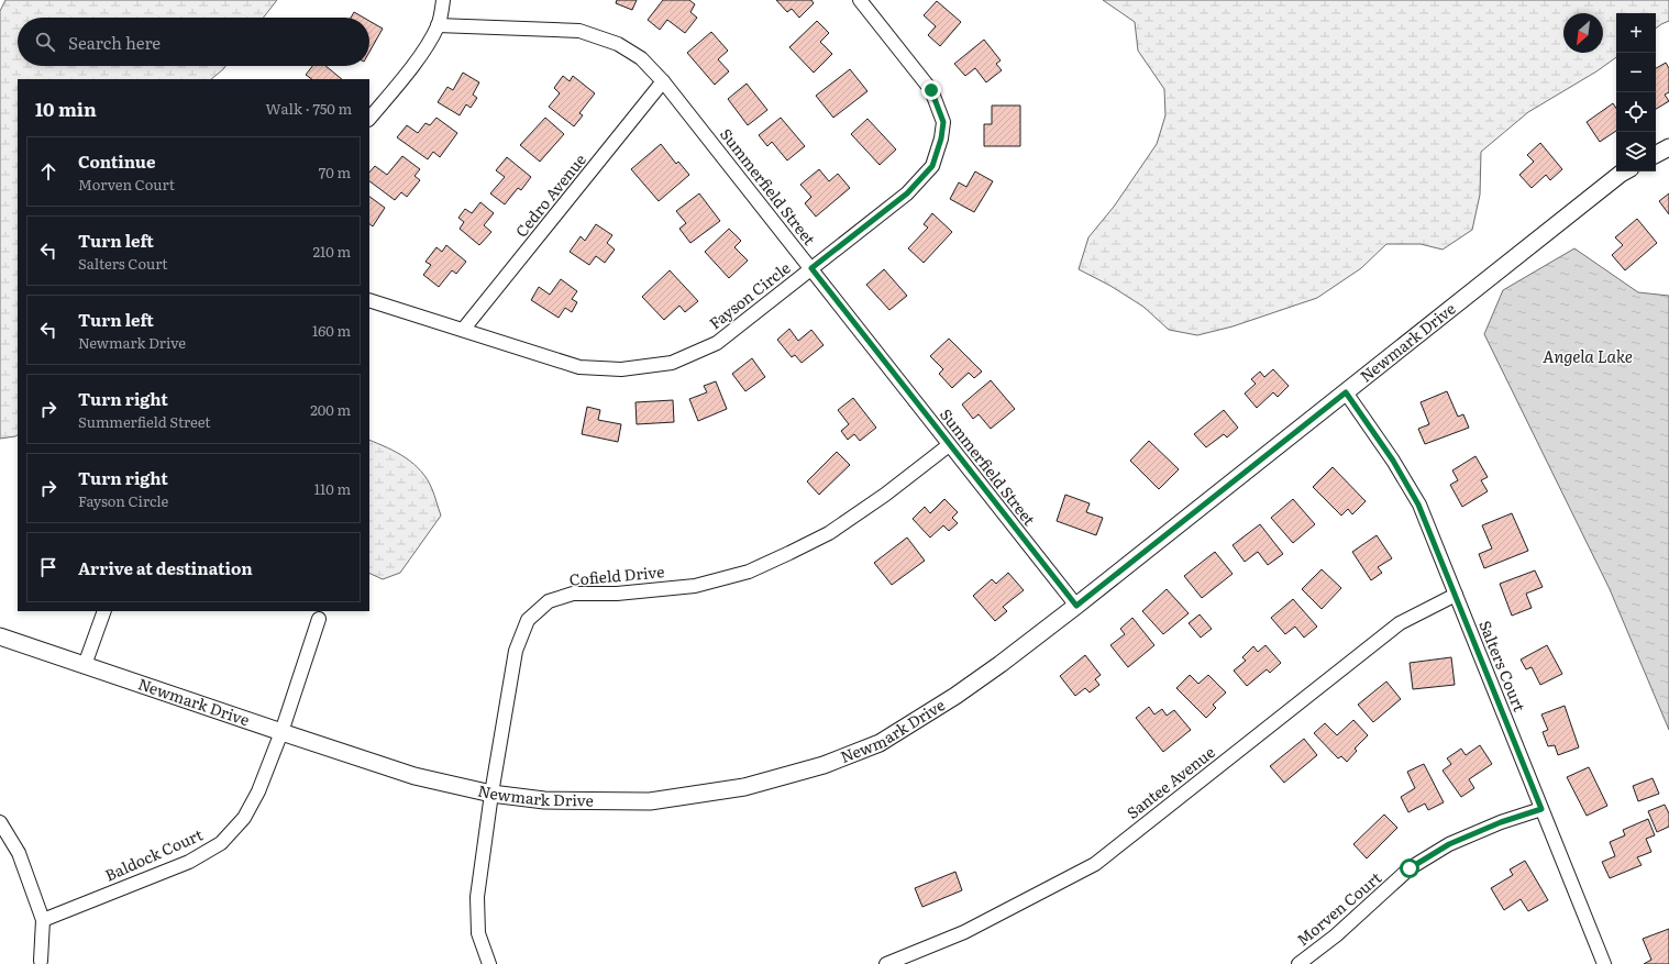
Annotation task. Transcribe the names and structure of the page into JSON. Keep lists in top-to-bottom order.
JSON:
{
  "streets": {
    "street": [
      "Summerfield Street",
      "Cedro Avenue",
      "Fayson Circle",
      "Newmark Drive",
      "Cofield Drive",
      "Salters Court",
      "Santee Avenue",
      "Baldock Court",
      "Morven Court"
    ]
  },
  "crossings": [
    ["Summerfield Street", "Cedro Avenue"],
    ["Summerfield Street", "Fayson Circle"],
    ["Summerfield Street", "Newmark Drive"],
    ["Summerfield Street", "Cofield Drive"],
    ["Cedro Avenue", "Fayson Circle"],
    ["Newmark Drive", "Cofield Drive"],
    ["Newmark Drive", "Salters Court"],
    ["Newmark Drive", "Baldock Court"],
    ["Salters Court", "Santee Avenue"],
    ["Salters Court", "Morven Court"]
  ],
  "water": ["Angela Lake"],
  "north": "bottom left",
  "page": {
    "map_buttons": ["+", "−"],
    "search": "Search here",
    "heading": ["10 min", "Walk · 750 m"],
    "list": [
      ["Continue", "Morven Court", "70 m"],
      ["Turn left", "Salters Court", "210 m"],
      ["Turn left", "Newmark Drive", "160 m"],
      ["Turn right", "Summerfield Street", "200 m"],
      ["Turn right", "Fayson Circle", "110 m"],
      "Arrive at destination"
    ]
  }
}
